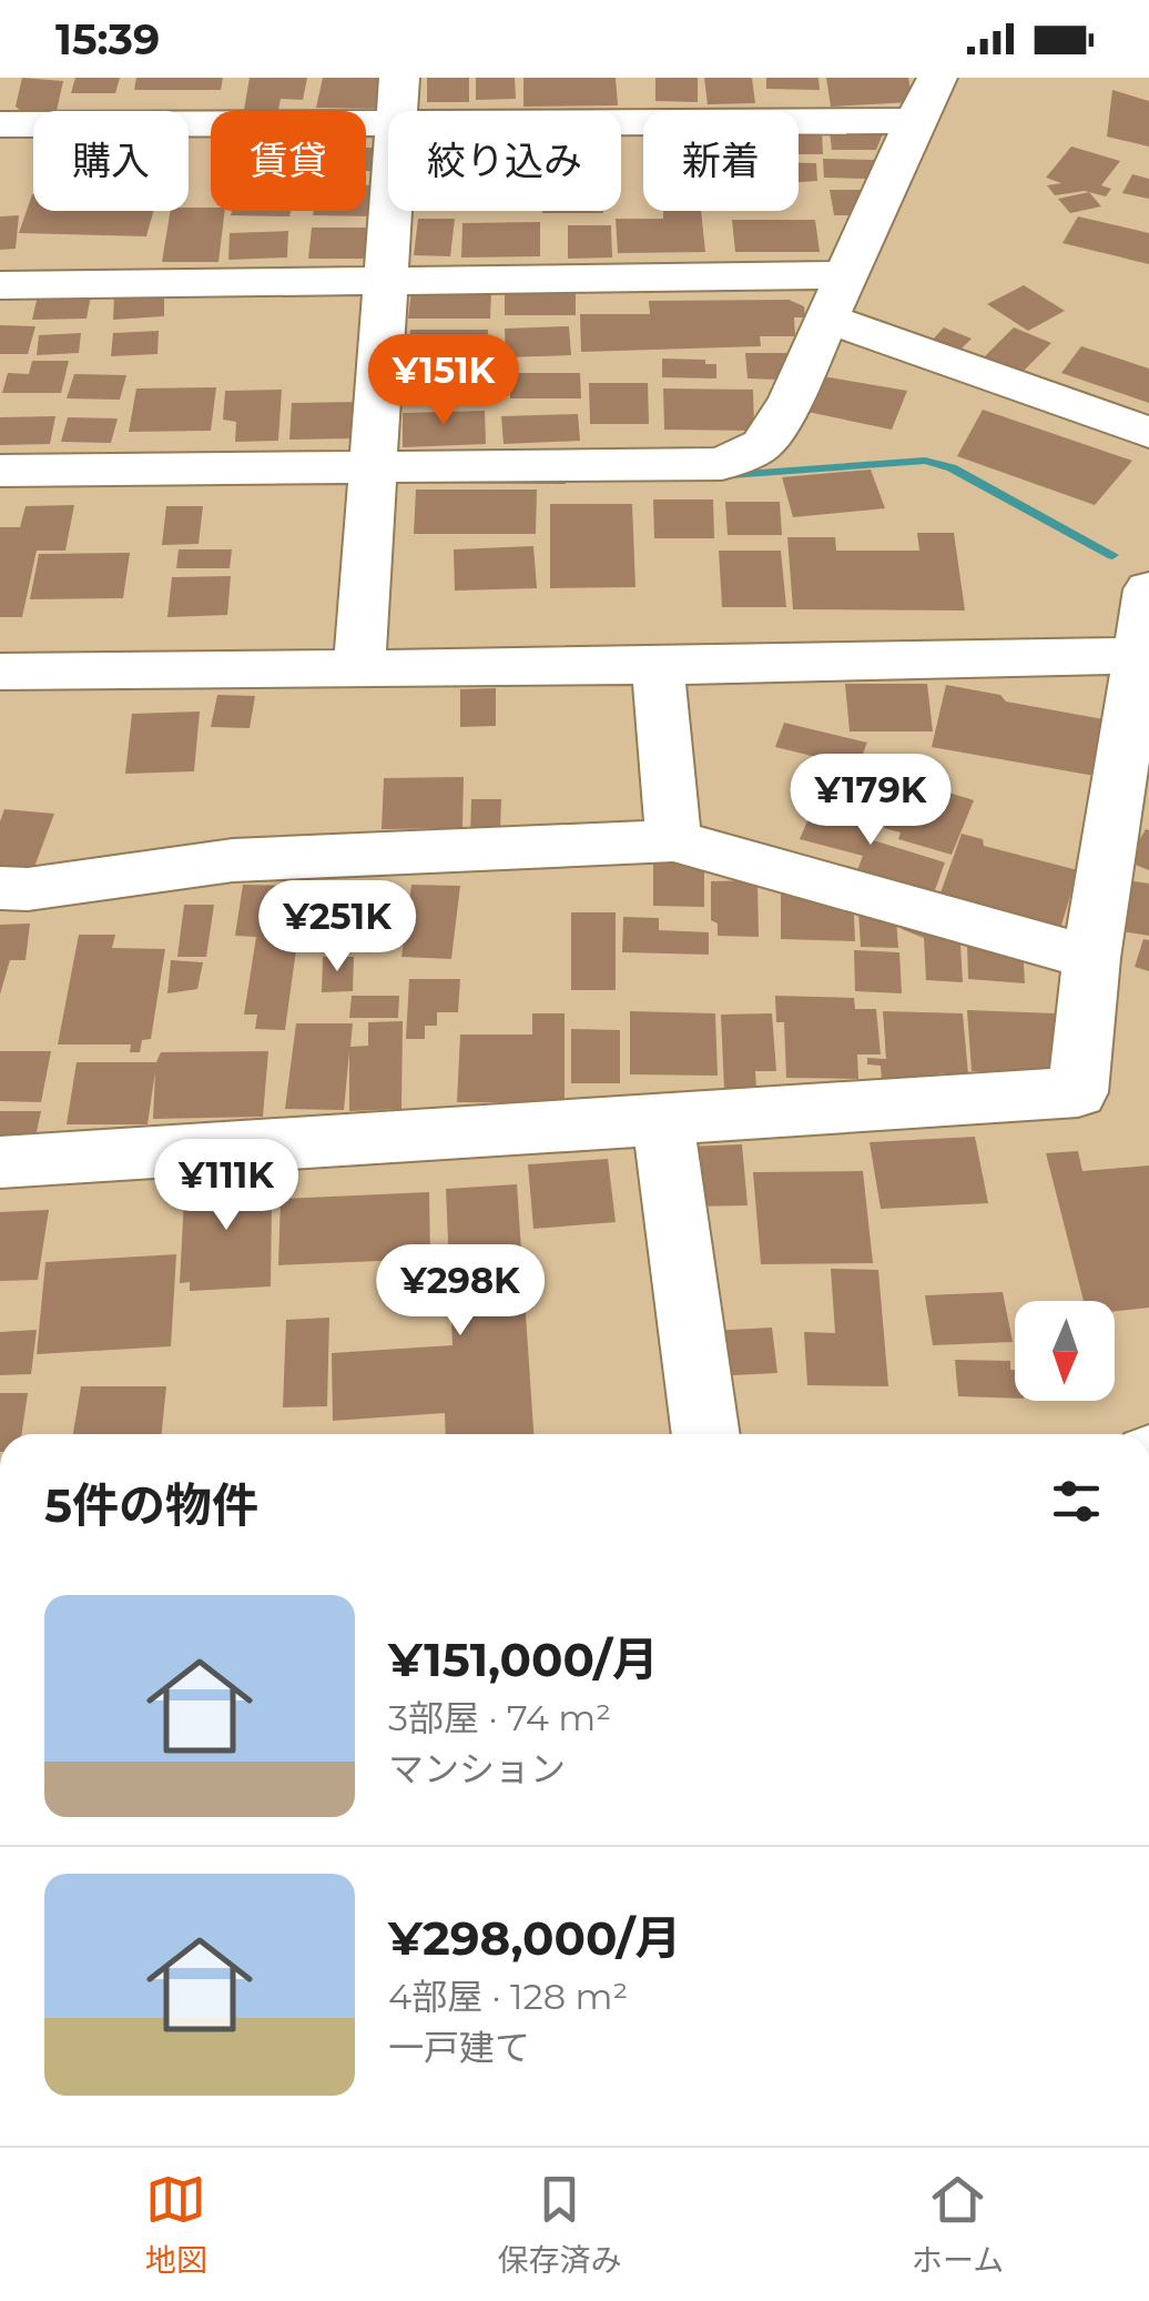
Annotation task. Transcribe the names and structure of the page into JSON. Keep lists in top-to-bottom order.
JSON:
{
  "north": "bottom",
  "page": {
    "status": "15:39",
    "chip": [
      "購入",
      "賃貸",
      "絞り込み",
      "新着"
    ],
    "price": [
      "¥151K",
      "¥179K",
      "¥251K",
      "¥111K",
      "¥298K"
    ],
    "heading": "5件の物件",
    "list": [
      {
        "name": "¥151,000/月",
        "note": "3部屋 · 74 m² · マンション"
      },
      {
        "name": "¥298,000/月",
        "note": "4部屋 · 128 m² · 一戸建て"
      }
    ],
    "tabs": ["地図", "保存済み", "ホーム"]
  }
}
